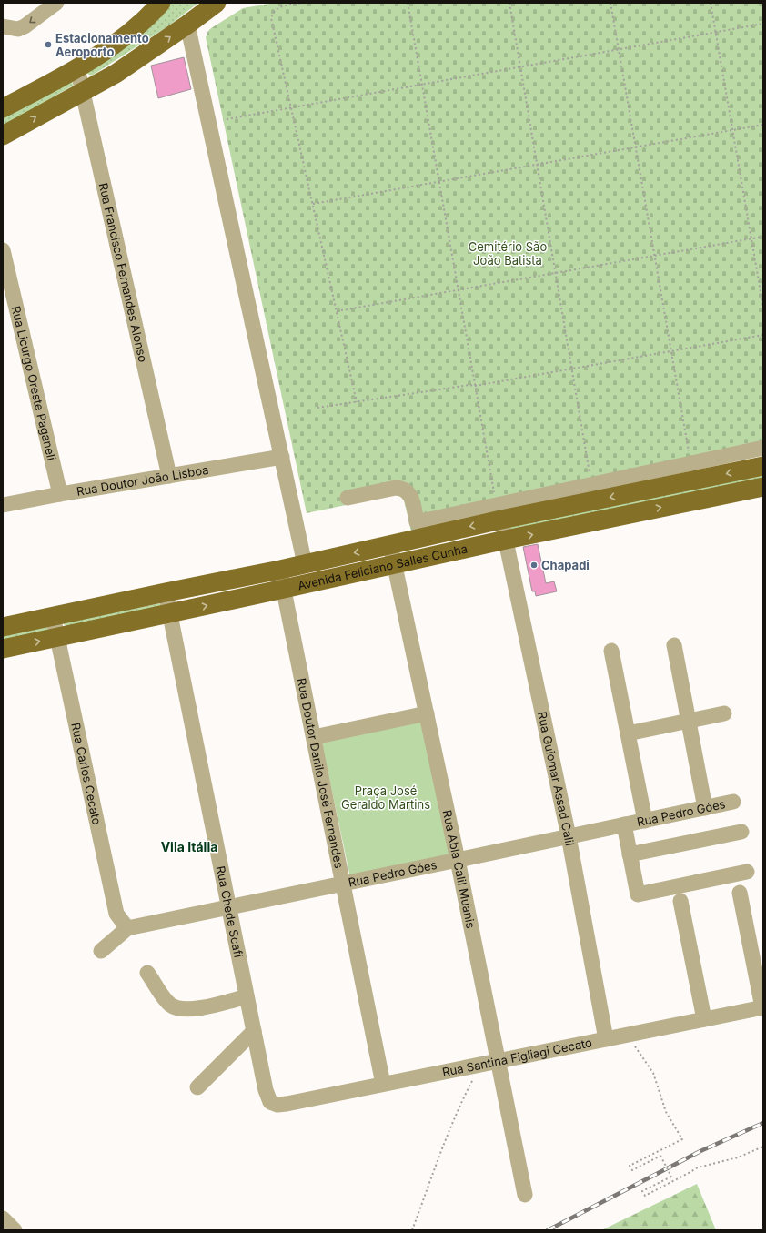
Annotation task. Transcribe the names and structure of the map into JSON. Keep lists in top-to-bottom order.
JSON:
{
  "streets": {
    "main road": ["Avenida Feliciano Salles Cunha"],
    "street": [
      "Rua Francisco Fernandes Alonso",
      "Rua Licurgo Oreste Paganeli",
      "Rua Doutor João Lisboa",
      "Rua Doutor Danilo José Fernandes",
      "Rua Carlos Cecato",
      "Rua Guiomar Assad Calil",
      "Rua Pedro Góes",
      "Rua Abla Calil Muanis",
      "Rua Chede Scafi",
      "Rua Santina Figliagi Cecato"
    ]
  },
  "crossings": [
    ["Rua Francisco Fernandes Alonso", "Rua Doutor João Lisboa"],
    ["Rua Licurgo Oreste Paganeli", "Rua Doutor João Lisboa"],
    ["Avenida Feliciano Salles Cunha", "Rua Doutor Danilo José Fernandes"],
    ["Avenida Feliciano Salles Cunha", "Rua Carlos Cecato"],
    ["Avenida Feliciano Salles Cunha", "Rua Guiomar Assad Calil"],
    ["Avenida Feliciano Salles Cunha", "Rua Abla Calil Muanis"],
    ["Avenida Feliciano Salles Cunha", "Rua Chede Scafi"],
    ["Rua Doutor Danilo José Fernandes", "Rua Pedro Góes"],
    ["Rua Doutor Danilo José Fernandes", "Rua Santina Figliagi Cecato"],
    ["Rua Carlos Cecato", "Rua Pedro Góes"],
    ["Rua Guiomar Assad Calil", "Rua Pedro Góes"],
    ["Rua Guiomar Assad Calil", "Rua Santina Figliagi Cecato"],
    ["Rua Pedro Góes", "Rua Abla Calil Muanis"],
    ["Rua Pedro Góes", "Rua Chede Scafi"],
    ["Rua Abla Calil Muanis", "Rua Santina Figliagi Cecato"],
    ["Rua Chede Scafi", "Rua Santina Figliagi Cecato"]
  ],
  "districts": ["Vila Itália"],
  "parks": ["Cemitério São João Batista", "Praça José Geraldo Martins"],
  "places": ["Estacionamento Aeroporto", "Chapadi"]
}
